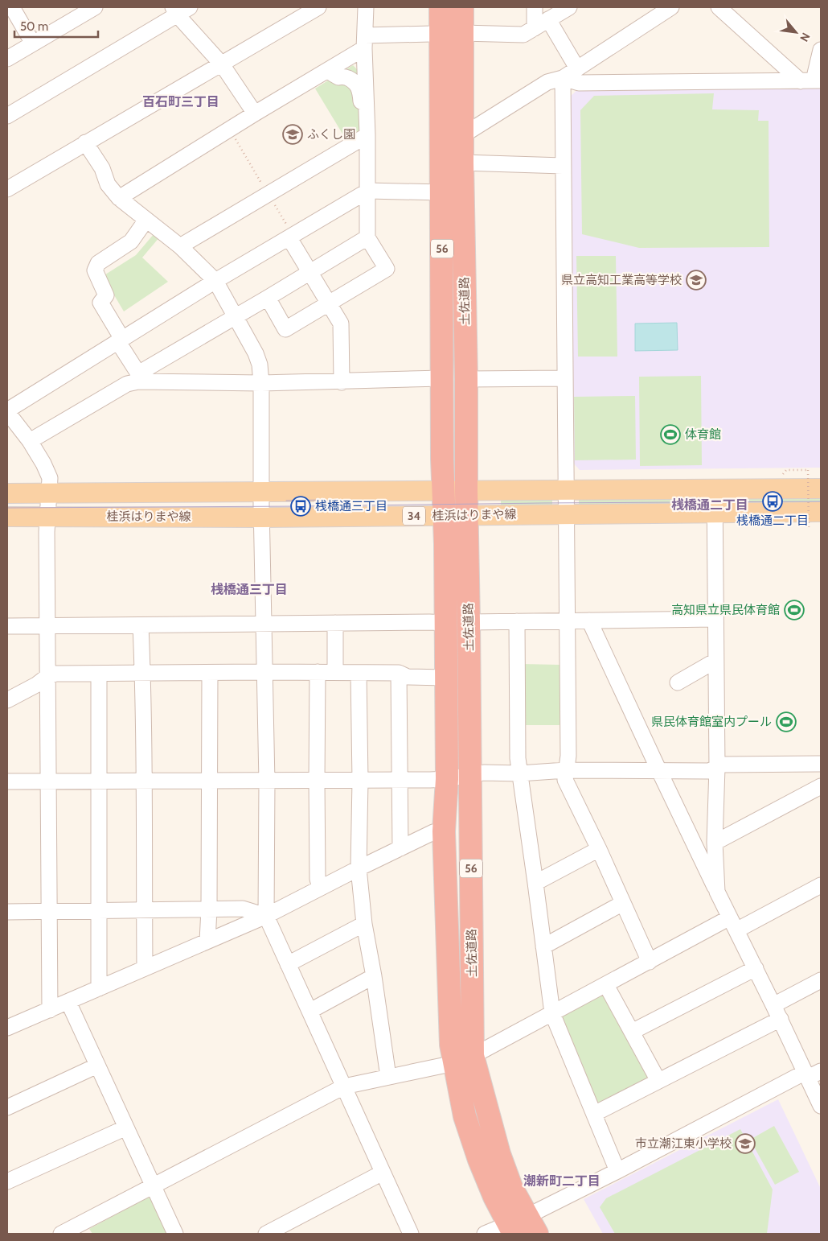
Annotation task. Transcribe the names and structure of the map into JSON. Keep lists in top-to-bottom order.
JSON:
{
  "streets": {
    "highway": ["56", "土佐道路"],
    "main road": ["桂浜はりまや線", "34"]
  },
  "crossings": [
    ["土佐道路", "桂浜はりまや線"]
  ],
  "districts": [
    "百石町三丁目",
    "桟橋通二丁目",
    "桟橋通三丁目",
    "潮新町二丁目"
  ],
  "places": {
    "school or university": ["ふくし園", "県立高知工業高等学校", "市立潮江東小学校"],
    "sports": ["体育館", "高知県立県民体育館", "県民体育館室内プール"],
    "bus stop": ["桟橋通二丁目", "桟橋通三丁目"]
  },
  "scale_bar": "50 m",
  "north": "bottom right"
}
